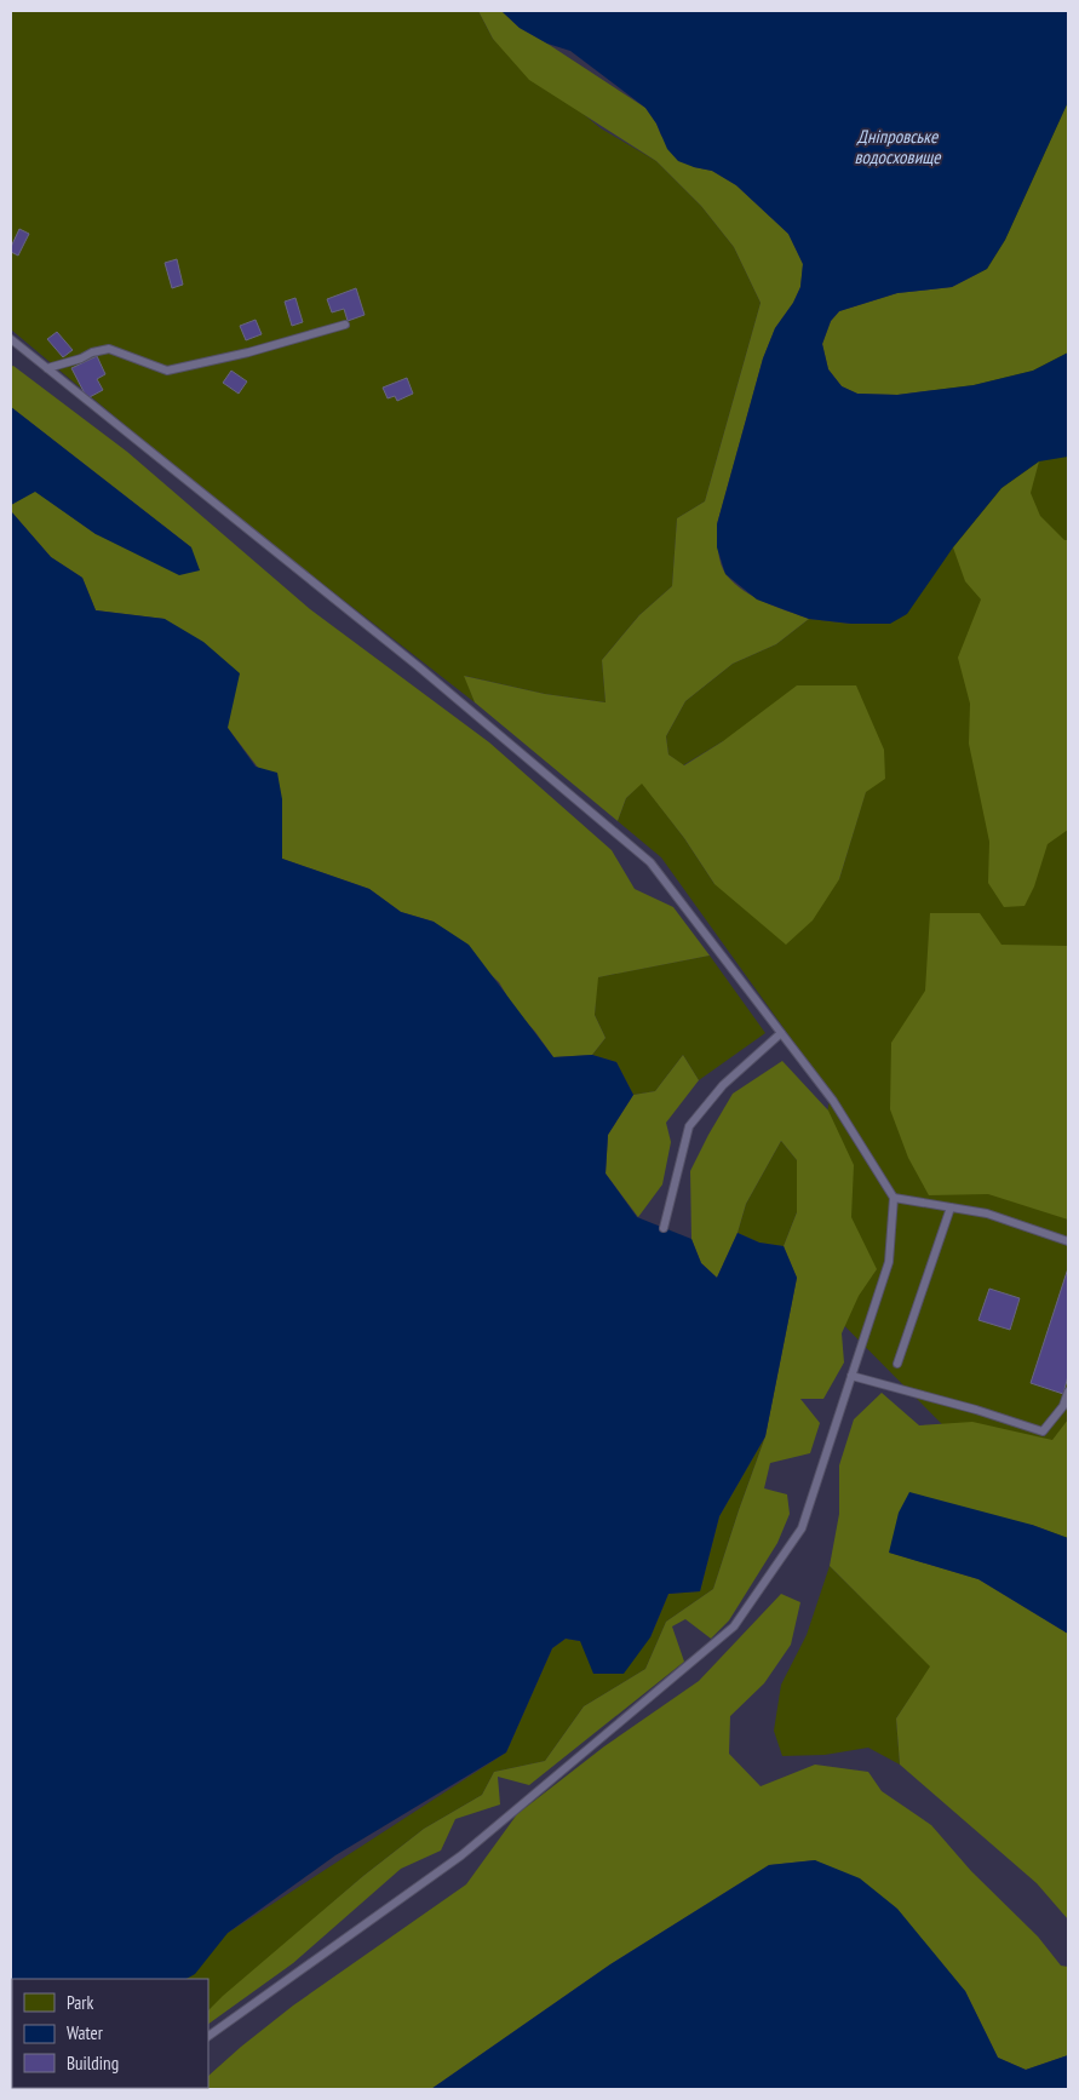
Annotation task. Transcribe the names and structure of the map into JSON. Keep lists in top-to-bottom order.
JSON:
{
  "water": ["Дніпровське водосховище"],
  "legend": ["Park", "Water", "Building"]
}
